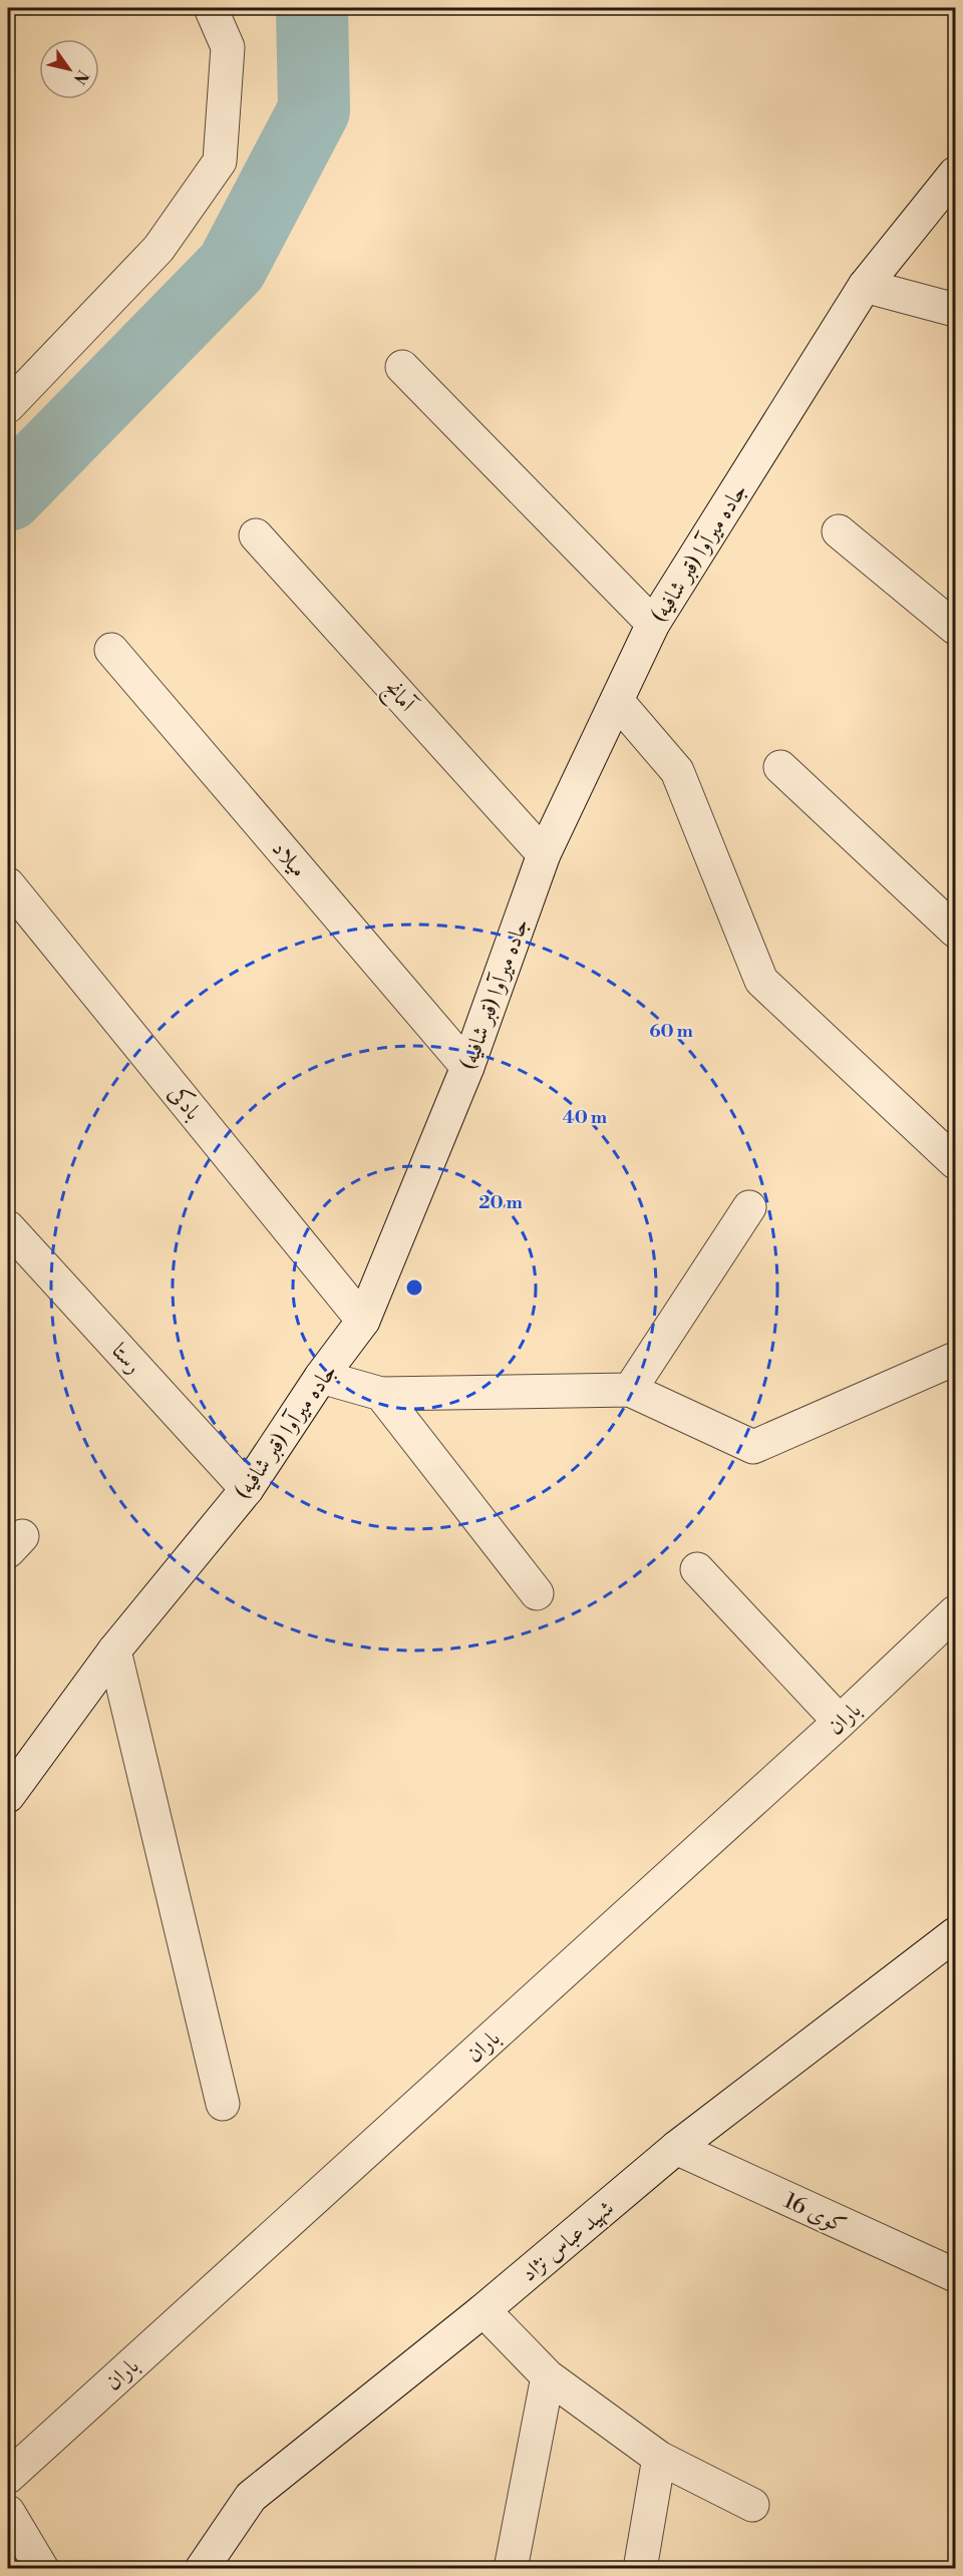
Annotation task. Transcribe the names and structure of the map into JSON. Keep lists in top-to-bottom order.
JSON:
{
  "streets": {
    "street": [
      "جاده میرآوا (قبر شافیه)",
      "آمانج",
      "میلاد",
      "بادکی",
      "رستا",
      "باران",
      "کوی 16",
      "شهید عباس نژاد"
    ]
  },
  "crossings": [
    ["جاده میرآوا (قبر شافیه)", "آمانج"],
    ["جاده میرآوا (قبر شافیه)", "میلاد"],
    ["جاده میرآوا (قبر شافیه)", "بادکی"],
    ["جاده میرآوا (قبر شافیه)", "رستا"],
    ["کوی 16", "شهید عباس نژاد"]
  ],
  "north": "bottom right",
  "rings": ["60 m", "40 m", "20 m"]
}
